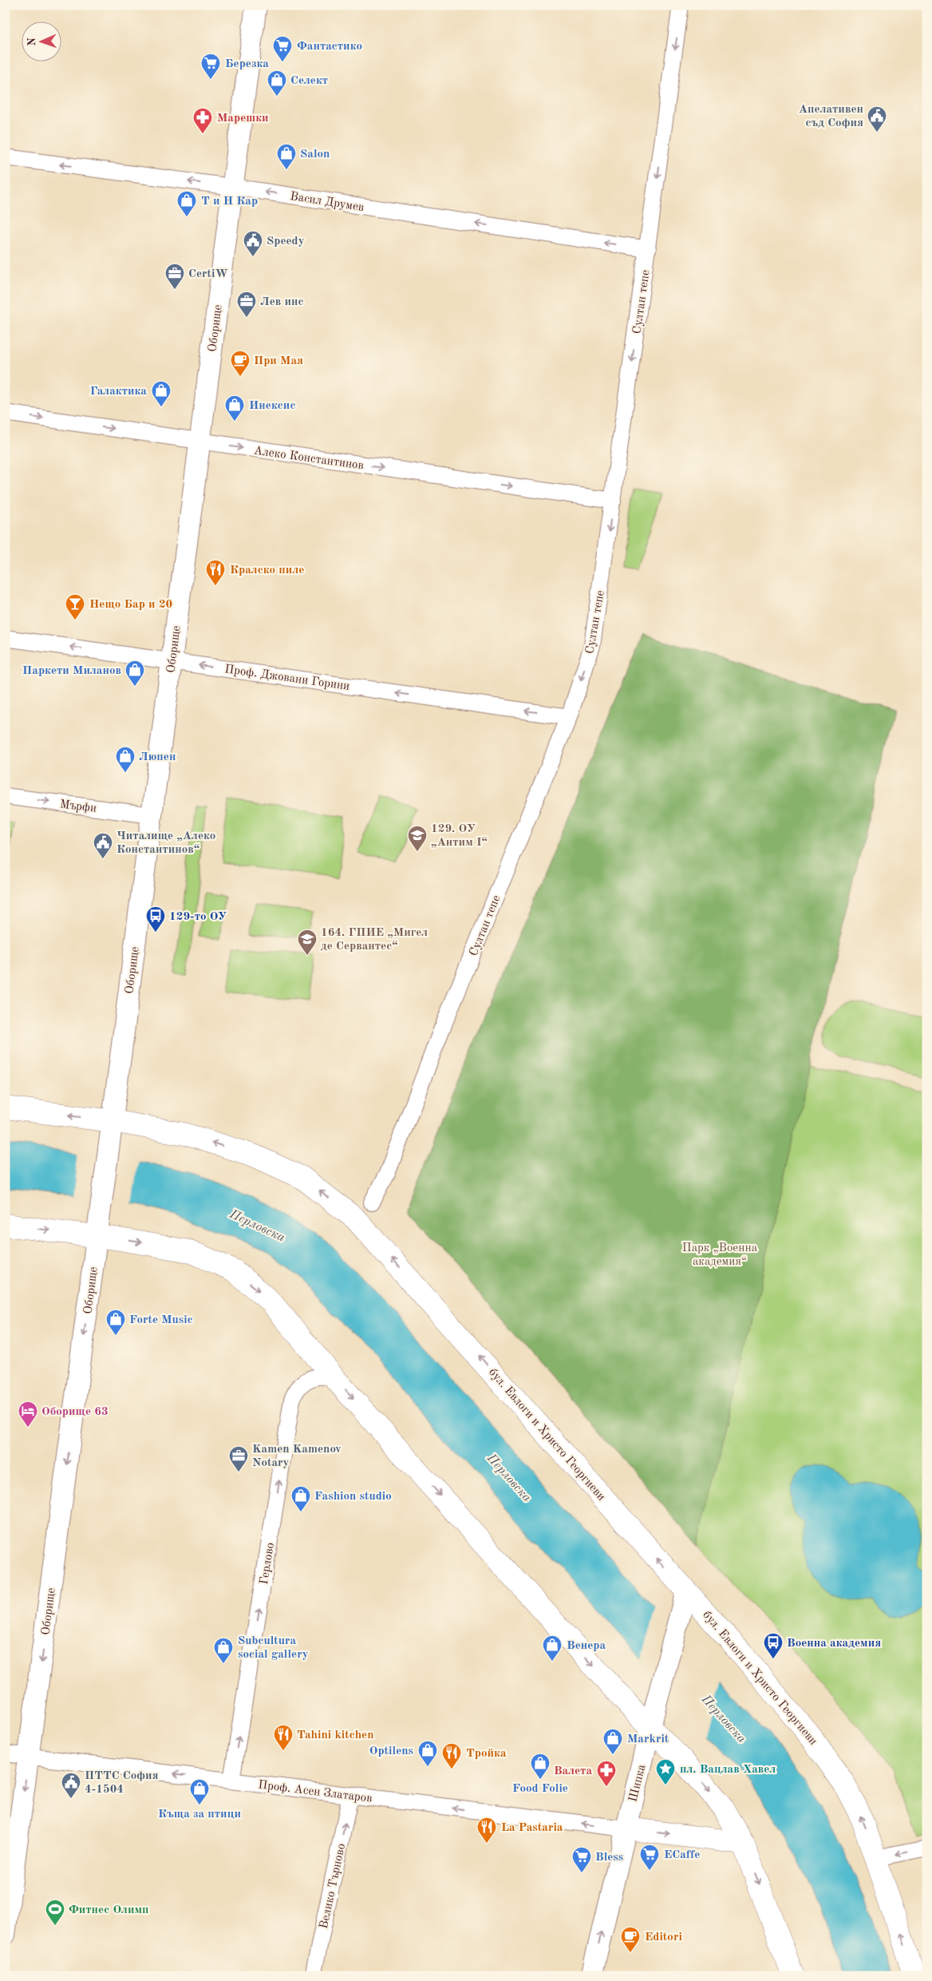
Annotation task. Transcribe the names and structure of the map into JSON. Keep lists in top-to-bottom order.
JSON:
{
  "streets": {
    "main road": ["бул. Евлоги и Христо Георгиеви"],
    "street": [
      "Васил Друмев",
      "Султан тепе",
      "Оборище",
      "Алеко Константинов",
      "Проф. Джовани Горини",
      "Мърфи",
      "Герлово",
      "Шипка",
      "Проф. Асен Златаров",
      "Велико Търново"
    ]
  },
  "crossings": [
    ["Васил Друмев", "Султан тепе"],
    ["Васил Друмев", "Оборище"],
    ["Султан тепе", "Алеко Константинов"],
    ["Султан тепе", "Проф. Джовани Горини"],
    ["Оборище", "Алеко Константинов"],
    ["Оборище", "Проф. Джовани Горини"],
    ["Оборище", "Мърфи"],
    ["Оборище", "бул. Евлоги и Христо Георгиеви"],
    ["Оборище", "Проф. Асен Златаров"],
    ["бул. Евлоги и Христо Георгиеви", "Шипка"],
    ["Герлово", "Проф. Асен Златаров"],
    ["Шипка", "Проф. Асен Златаров"],
    ["Проф. Асен Златаров", "Велико Търново"]
  ],
  "one_way": [
    "Васил Друмев",
    "Султан тепе",
    "Оборище",
    "Алеко Константинов",
    "Проф. Джовани Горини",
    "Мърфи",
    "Герлово",
    "Шипка",
    "Проф. Асен Златаров",
    "Велико Търново"
  ],
  "water": ["Перловска"],
  "parks": ["Парк „Военна академия“"],
  "places": {
    "supermarket": [
      "Фантастико",
      "Березка",
      "ECaffe",
      "Bless"
    ],
    "shop": [
      "Селект",
      "Salon",
      "Т и Н Кар",
      "Галактика",
      "Инексис",
      "Паркети Миланов",
      "Люпен",
      "Forte Music",
      "Fashion studio",
      "Венера",
      "Subcultura social gallery",
      "Markrit",
      "Optilens",
      "Food Folie",
      "Къща за птици"
    ],
    "public building": [
      "Апелативен съд София",
      "Speedy",
      "Читалище „Алеко Константинов“",
      "ПТТС София 4-1504"
    ],
    "pharmacy": ["Марешки", "Валета"],
    "office": ["CertiW", "Лев инс", "Kamen Kamenov Notary"],
    "cafe": ["При Мая", "Editori"],
    "restaurant": [
      "Кралско пиле",
      "Tahini kitchen",
      "Тройка",
      "La Pastaria"
    ],
    "bar": ["Нещо Бар и 20"],
    "school or university": ["129. ОУ „Антим I“", "164. ГПИЕ „Мигел де Сервантес“"],
    "bus stop": ["129-то ОУ", "Военна академия"],
    "hotel": ["Оборище 63"],
    "place": ["пл. Вацлав Хавел"],
    "sports": ["Фитнес Олимп"]
  },
  "north": "left"
}
